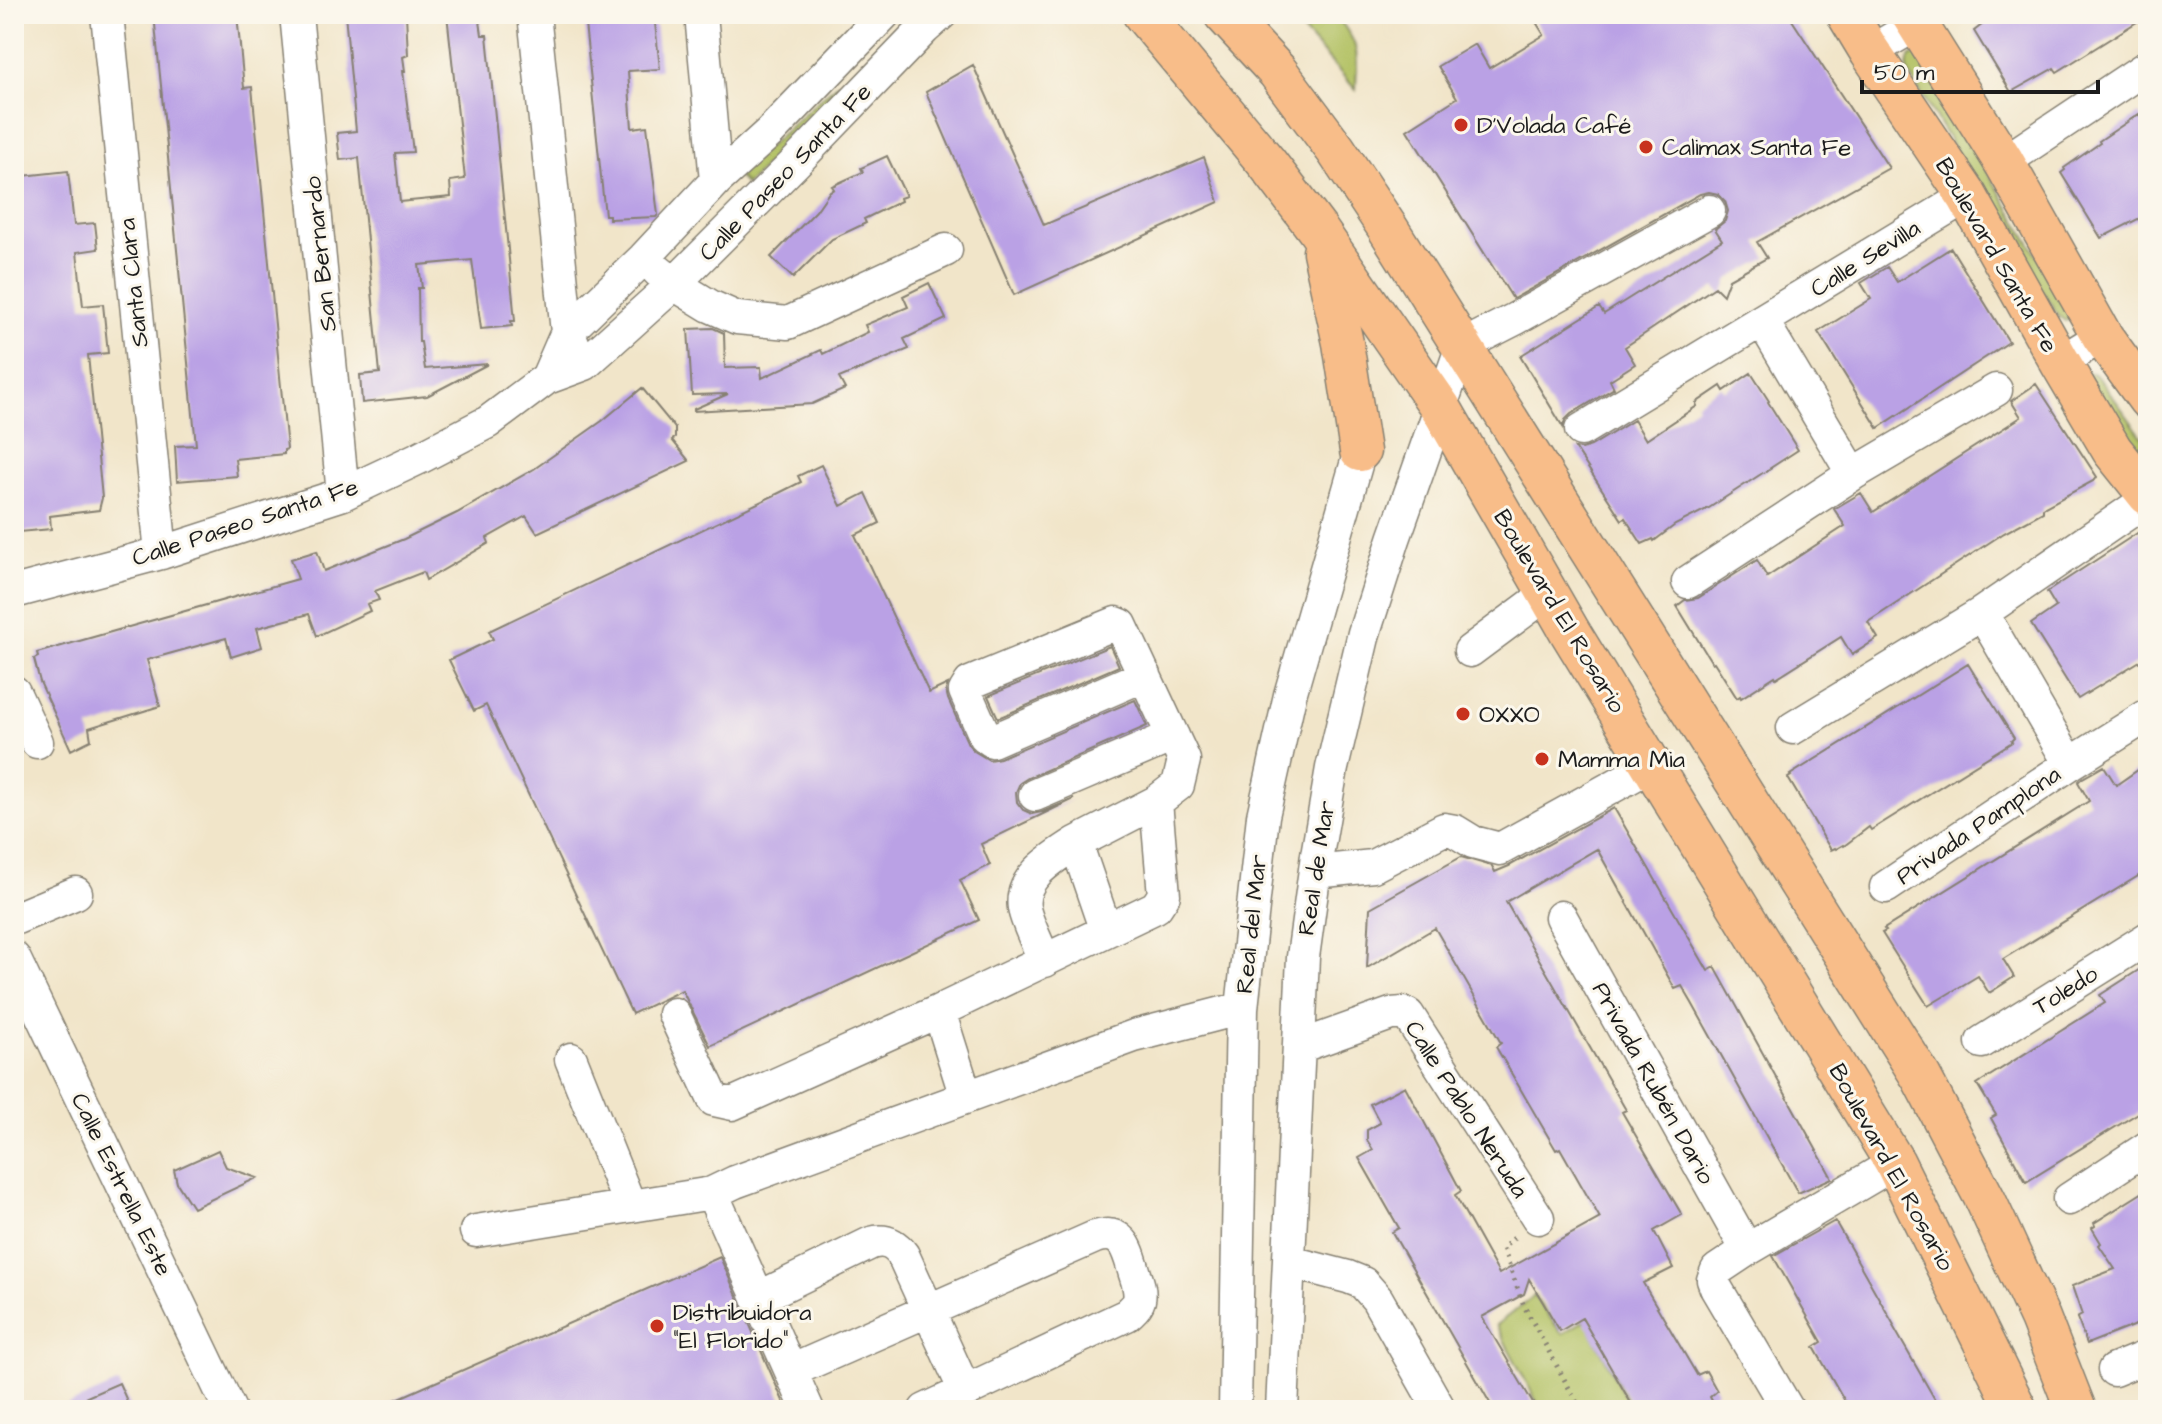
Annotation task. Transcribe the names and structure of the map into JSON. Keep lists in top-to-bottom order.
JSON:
{
  "streets": {
    "main road": ["Boulevard Santa Fe", "Boulevard El Rosario"],
    "street": [
      "Calle Paseo Santa Fe",
      "San Bernardo",
      "Calle Sevilla",
      "Santa Clara",
      "Privada Pamplona",
      "Real de Mar",
      "Real del Mar",
      "Toledo",
      "Privada Rubén Dario",
      "Calle Pablo Neruda",
      "Calle Estrella Este"
    ]
  },
  "crossings": [
    ["Calle Paseo Santa Fe", "San Bernardo"],
    ["Calle Paseo Santa Fe", "Santa Clara"],
    ["Boulevard Santa Fe", "Calle Sevilla"],
    ["Boulevard El Rosario", "Real de Mar"],
    ["Real de Mar", "Calle Pablo Neruda"]
  ],
  "places": [
    "D'Volada Café",
    "Calimax Santa Fe",
    "OXXO",
    "Mamma Mia",
    "Distribuidora \"El Florido\""
  ],
  "scale_bar": "50 m"
}
